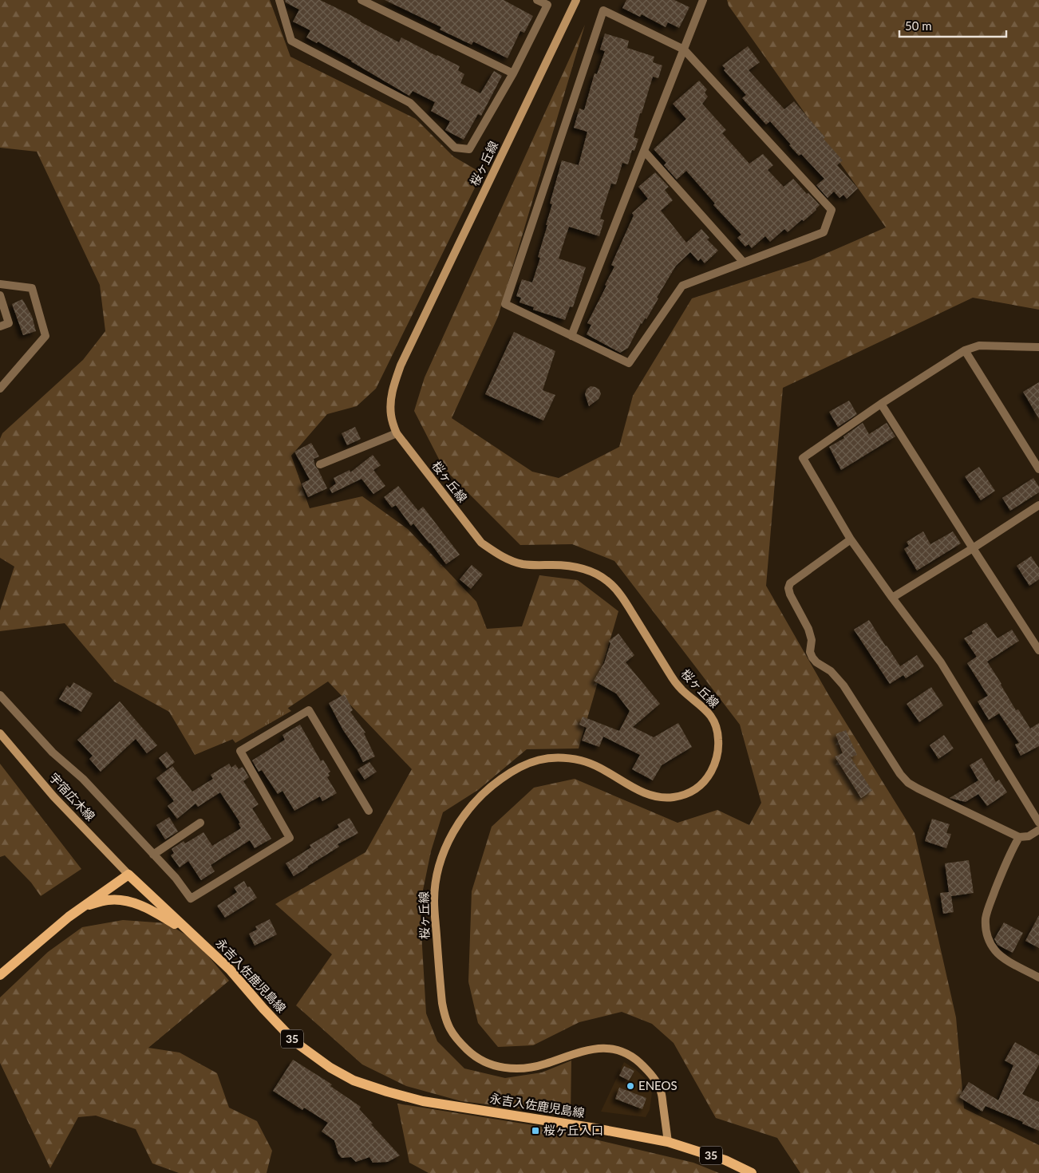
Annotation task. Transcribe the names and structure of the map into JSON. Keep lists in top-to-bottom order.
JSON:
{
  "streets": {
    "main road": ["永吉入佐鹿児島線", "35"],
    "street": ["桜ヶ丘線", "宇宿広木線"]
  },
  "crossings": [
    ["桜ヶ丘線", "永吉入佐鹿児島線"],
    ["宇宿広木線", "永吉入佐鹿児島線"]
  ],
  "places": {
    "other": ["ENEOS"],
    "transit": ["桜ヶ丘入口"]
  },
  "scale_bar": "50 m"
}
